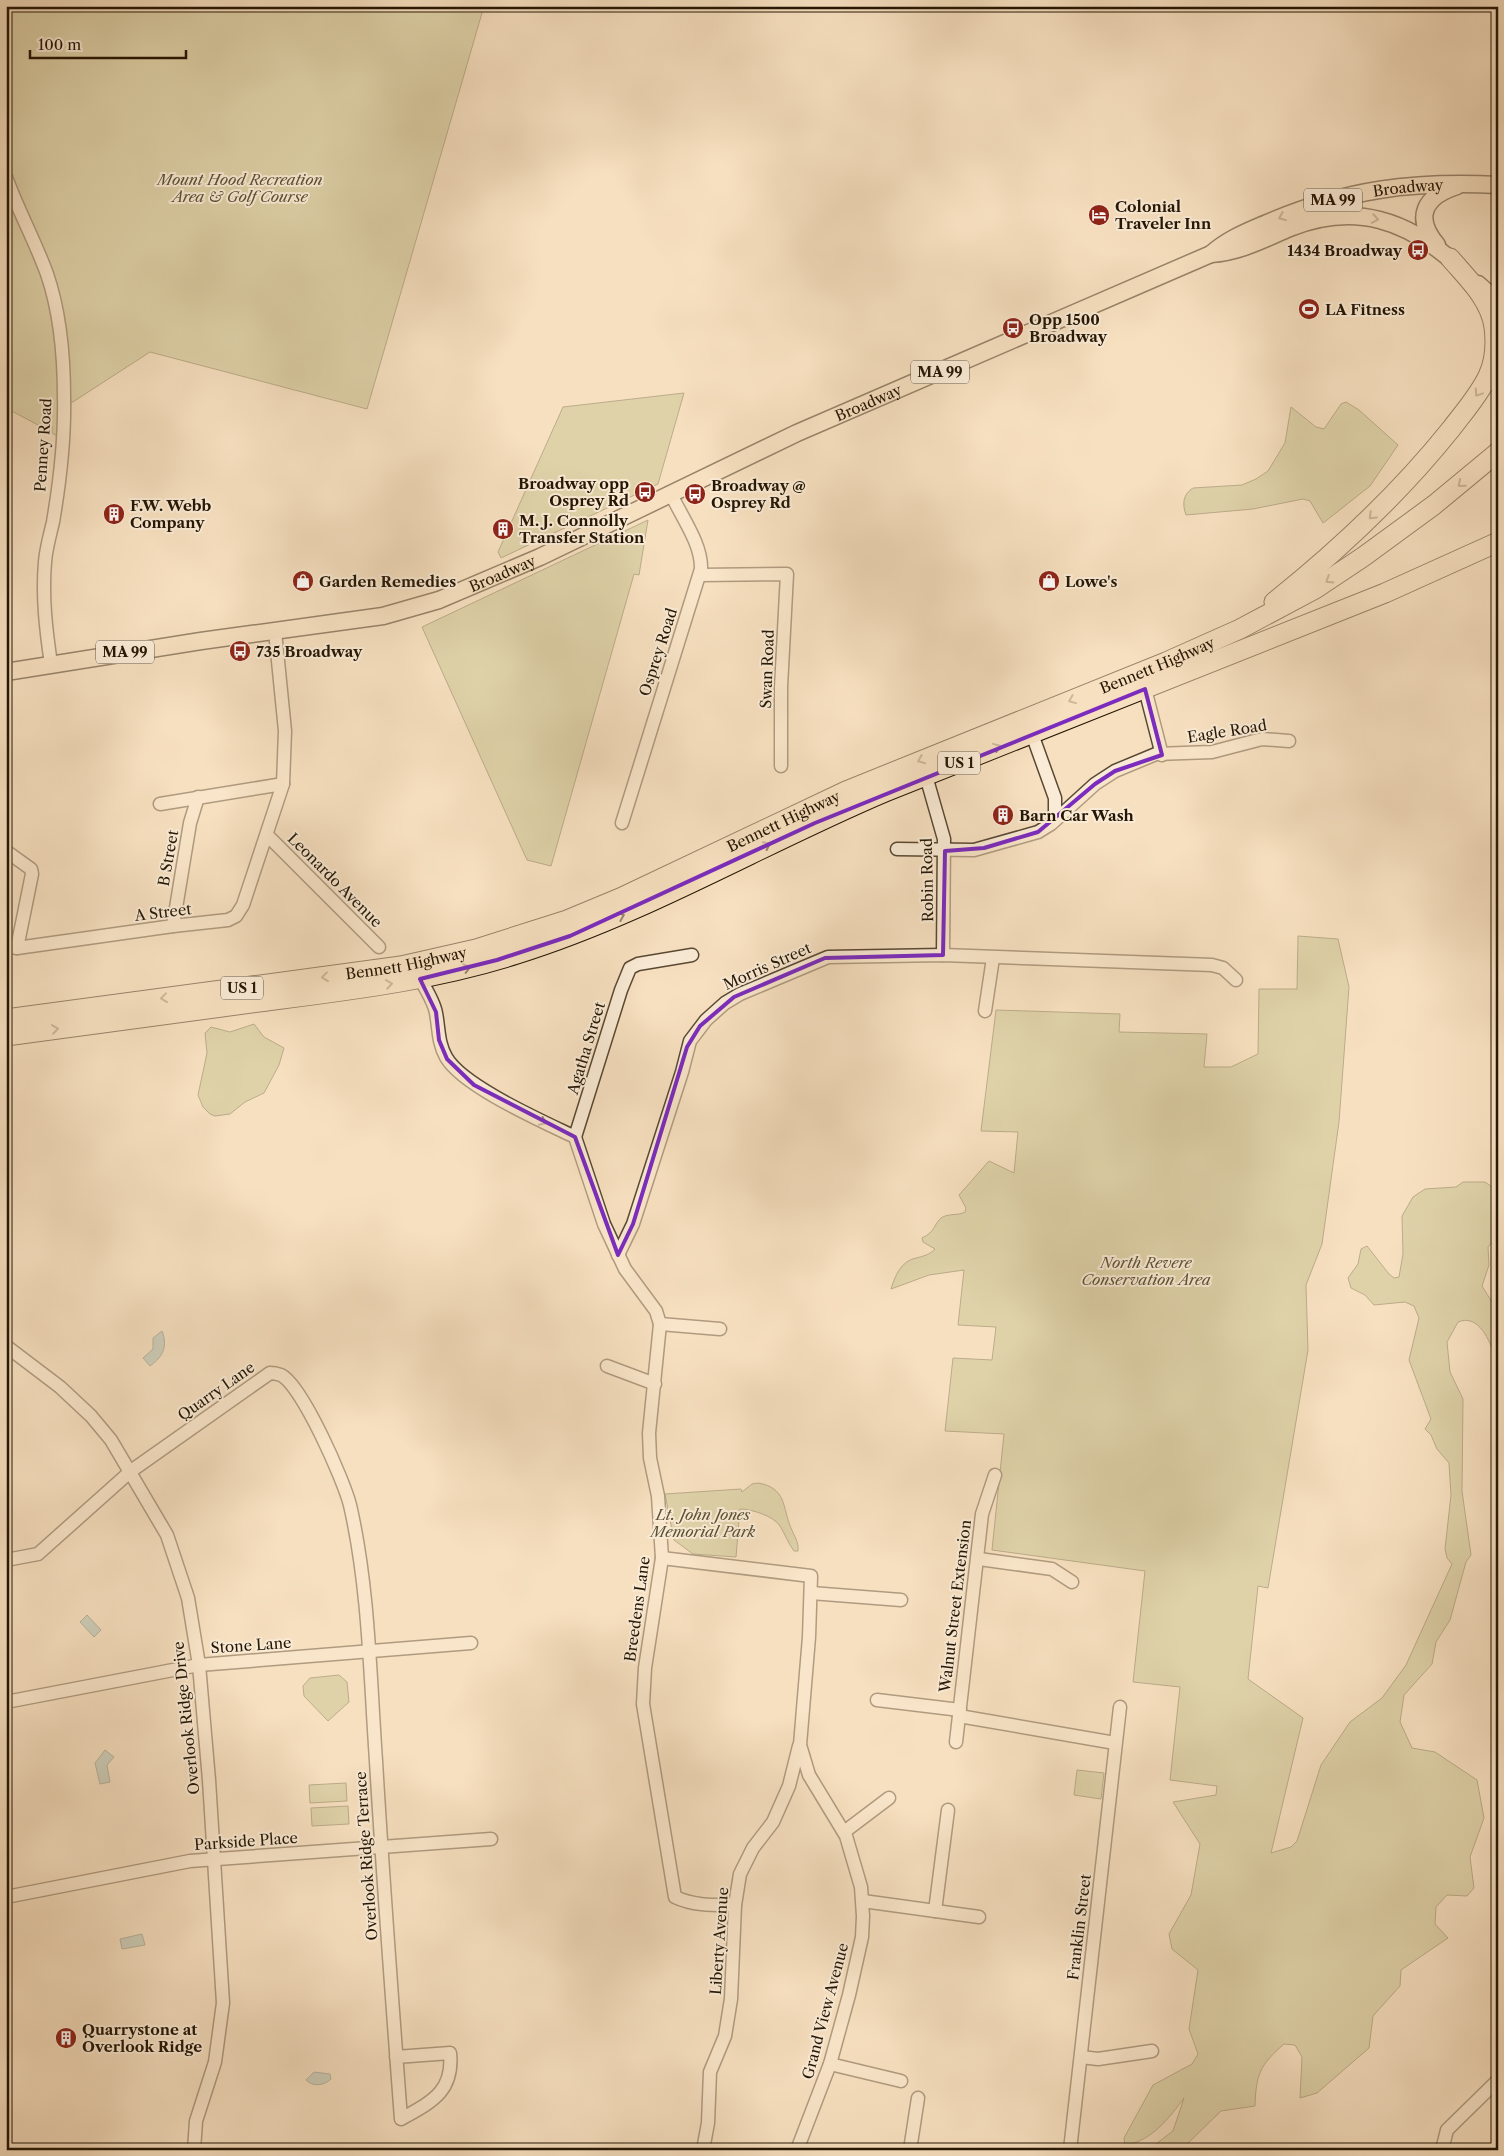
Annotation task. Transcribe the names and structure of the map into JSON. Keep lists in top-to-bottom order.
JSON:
{
  "streets": {
    "highway": ["Bennett Highway", "US 1"],
    "main road": ["Broadway", "MA 99"],
    "street": [
      "Penney Road",
      "Osprey Road",
      "Swan Road",
      "Eagle Road",
      "B Street",
      "Leonardo Avenue",
      "Robin Road",
      "A Street",
      "Morris Street",
      "Agatha Street",
      "Quarry Lane",
      "Walnut Street Extension",
      "Breedens Lane",
      "Stone Lane",
      "Overlook Ridge Drive",
      "Parkside Place",
      "Overlook Ridge Terrace",
      "Franklin Street",
      "Liberty Avenue",
      "Grand View Avenue"
    ]
  },
  "crossings": [
    ["Broadway", "Penney Road"],
    ["Broadway", "Osprey Road"],
    ["Broadway", "Leonardo Avenue"],
    ["Osprey Road", "Swan Road"],
    ["Bennett Highway", "Robin Road"],
    ["Eagle Road", "Robin Road"],
    ["B Street", "A Street"],
    ["Leonardo Avenue", "A Street"],
    ["Robin Road", "Morris Street"],
    ["Quarry Lane", "Stone Lane"],
    ["Quarry Lane", "Overlook Ridge Drive"],
    ["Quarry Lane", "Overlook Ridge Terrace"],
    ["Breedens Lane", "Liberty Avenue"],
    ["Stone Lane", "Overlook Ridge Drive"],
    ["Stone Lane", "Overlook Ridge Terrace"],
    ["Overlook Ridge Drive", "Parkside Place"],
    ["Parkside Place", "Overlook Ridge Terrace"],
    ["Liberty Avenue", "Grand View Avenue"]
  ],
  "parks": ["Mount Hood Recreation Area & Golf Course", "North Revere Conservation Area", "Lt. John Jones Memorial Park"],
  "places": {
    "hotel": ["Colonial Traveler Inn"],
    "bus stop": [
      "1434 Broadway",
      "Opp 1500 Broadway",
      "Broadway opp Osprey Rd",
      "Broadway @ Osprey Rd",
      "735 Broadway"
    ],
    "sports": ["LA Fitness"],
    "building": [
      "F.W. Webb Company",
      "M. J. Connolly Transfer Station",
      "Barn Car Wash",
      "Quarrystone at Overlook Ridge"
    ],
    "shop": ["Garden Remedies", "Lowe's"]
  },
  "scale_bar": "100 m"
}
